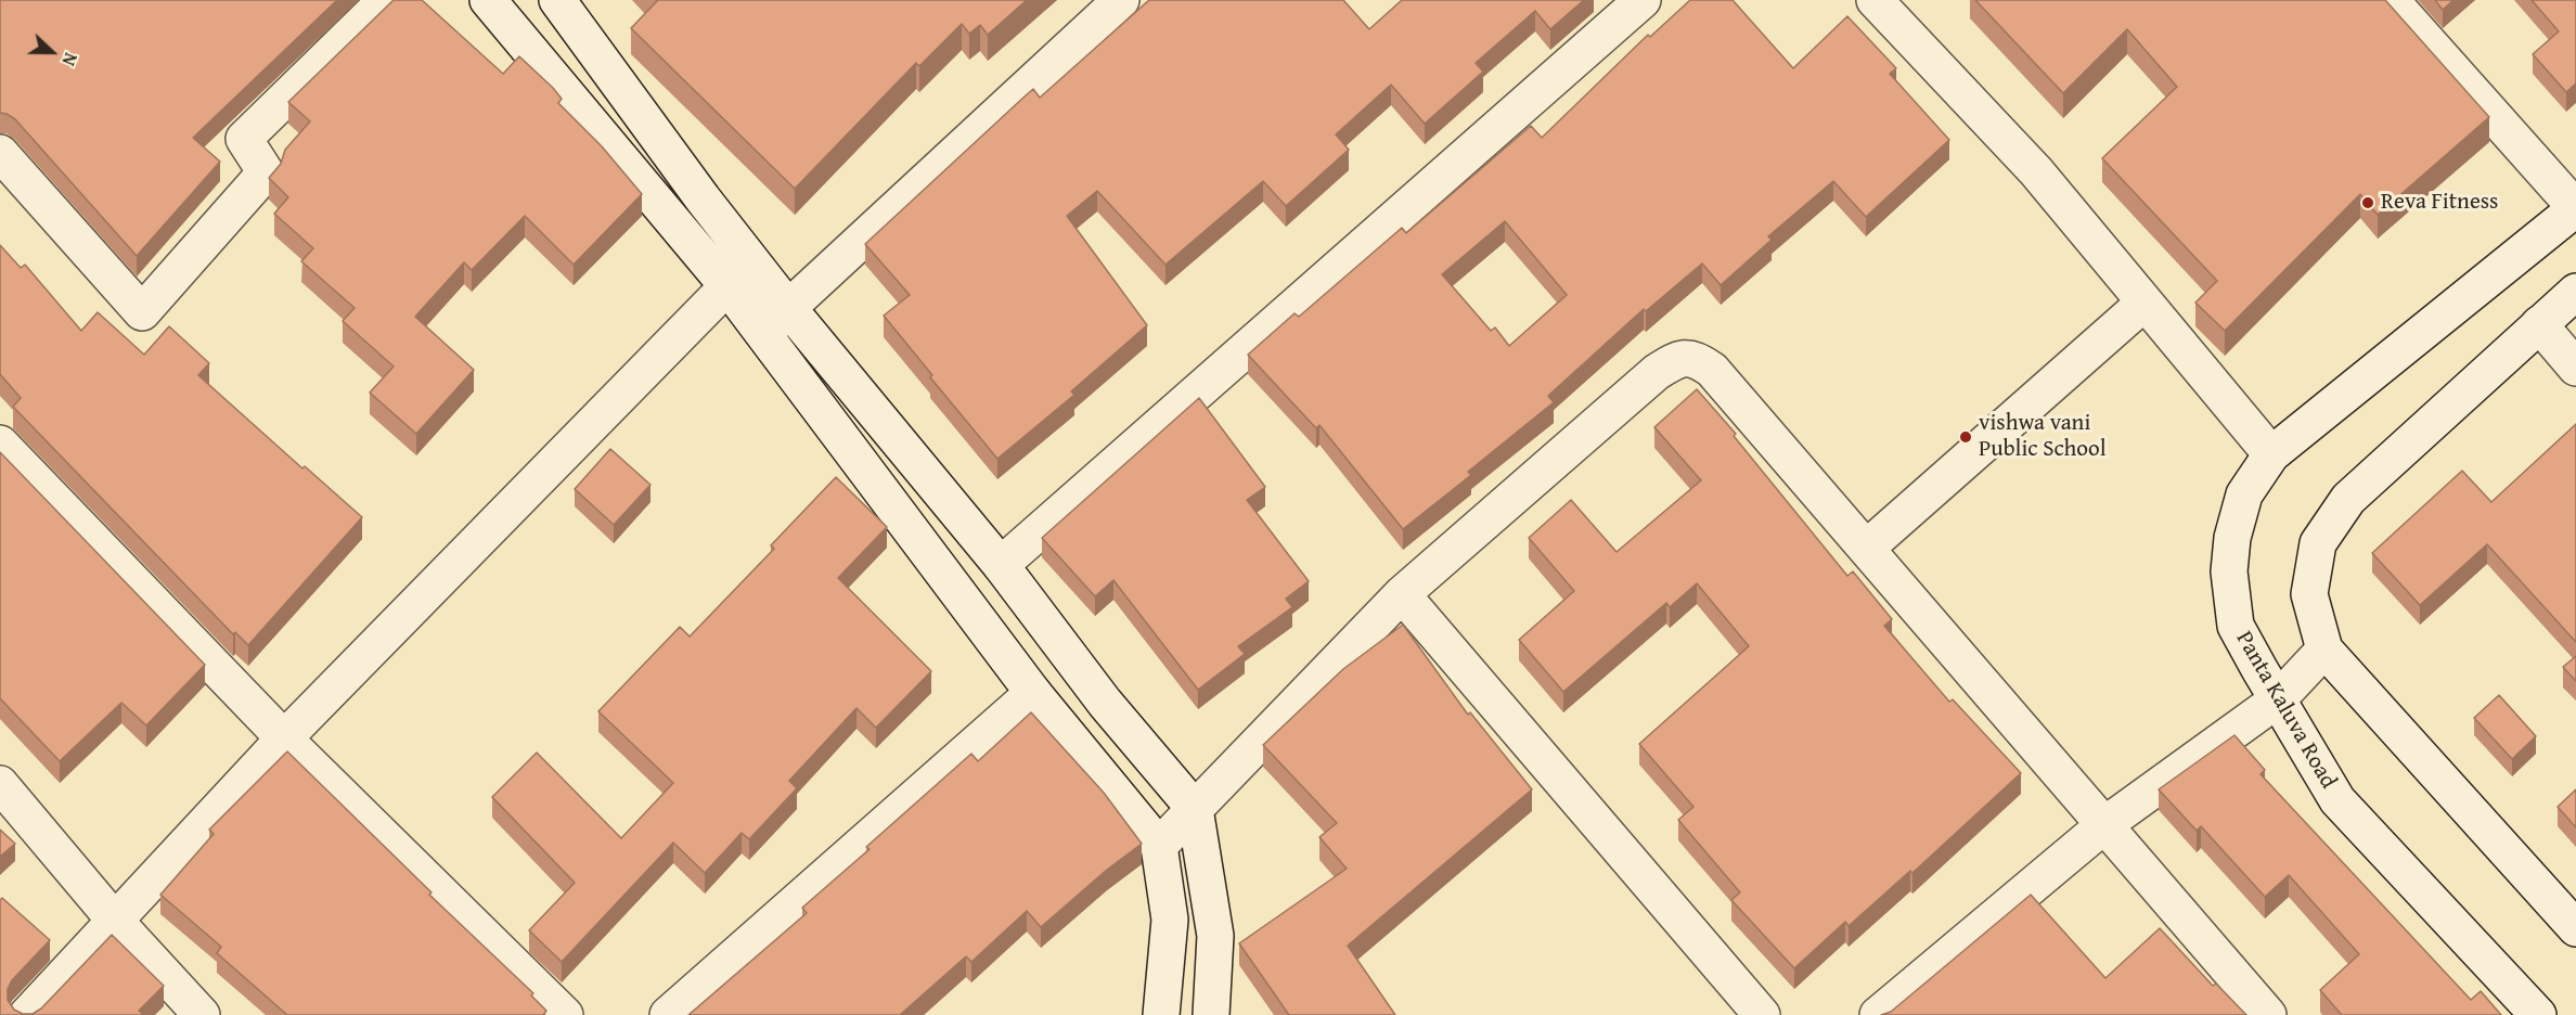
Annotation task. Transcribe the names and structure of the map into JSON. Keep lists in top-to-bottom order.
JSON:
{
  "streets": {
    "street": ["Panta Kaluva Road"]
  },
  "places": ["Reva Fitness", "vishwa vani Public School"],
  "north": "right"
}
